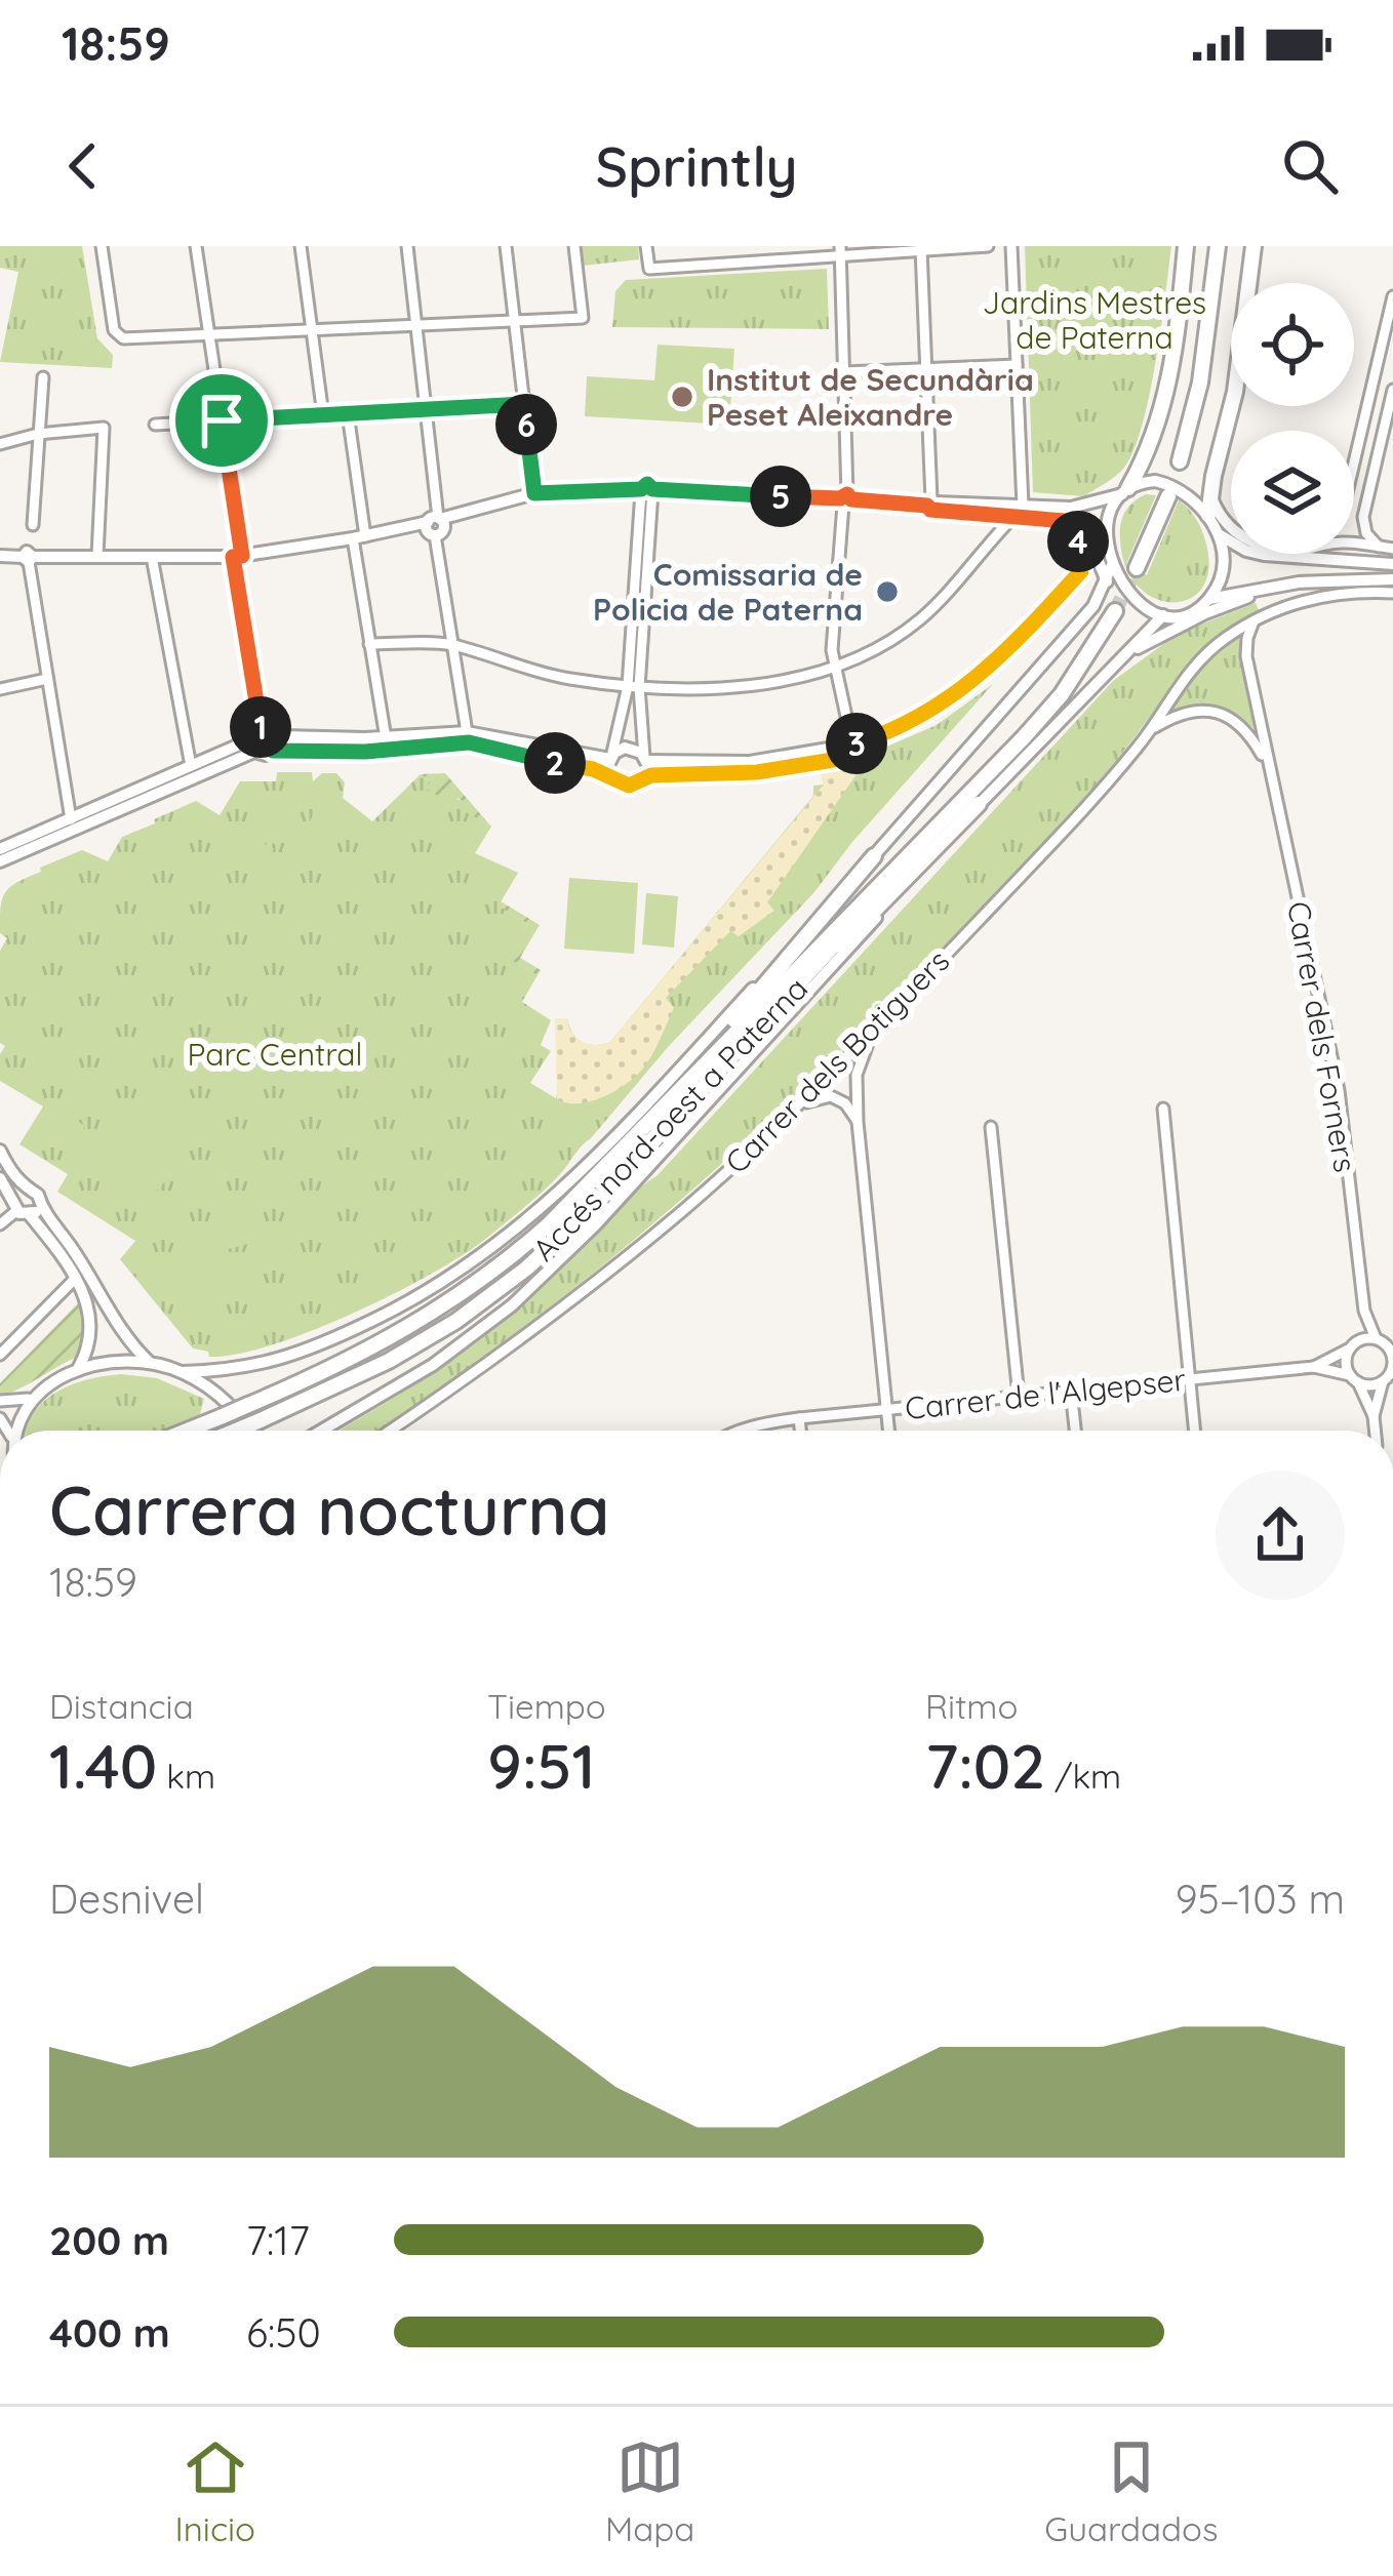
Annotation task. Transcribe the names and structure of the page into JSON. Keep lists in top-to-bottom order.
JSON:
{
  "streets": {
    "main road": ["Accés nord-oest a Paterna"],
    "street": ["Carrer dels Forners", "Carrer dels Botiguers", "Carrer de l'Algepser"]
  },
  "crossings": [
    ["Carrer dels Forners", "Carrer dels Botiguers"]
  ],
  "parks": ["Jardins Mestres de Paterna", "Parc Central"],
  "places": ["Institut de Secundària Peset Aleixandre", "Comissaria de Policia de Paterna"],
  "page": {
    "status": "18:59",
    "header": "Sprintly",
    "pins": [
      "6",
      "5",
      "4",
      "1",
      "3",
      "2"
    ],
    "heading": ["Carrera nocturna", "18:59"],
    "stats": [
      ["Distancia", "1.40 km"],
      ["Tiempo", "9:51"],
      ["Ritmo", "7:02 /km"]
    ],
    "chart": ["Desnivel", "95–103 m"],
    "list": [
      {
        "name": "200 m",
        "note": "7:17"
      },
      {
        "name": "400 m",
        "note": "6:50"
      }
    ],
    "tabs": ["Inicio", "Mapa", "Guardados"]
  }
}
